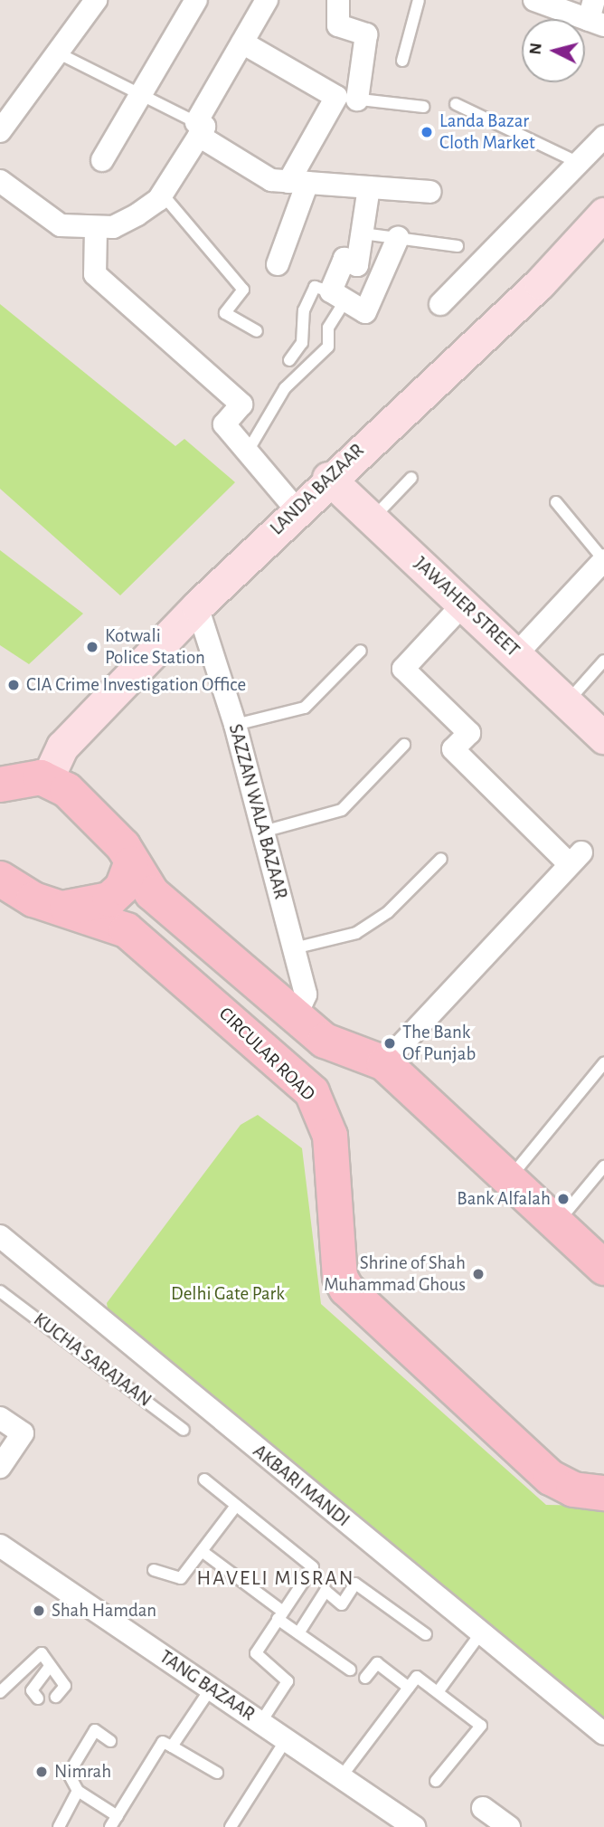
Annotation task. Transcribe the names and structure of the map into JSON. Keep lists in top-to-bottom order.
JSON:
{
  "streets": {
    "main road": ["CIRCULAR ROAD"],
    "street": [
      "LANDA BAZAAR",
      "JAWAHER STREET",
      "SAZZAN WALA BAZAAR",
      "AKBARI MANDI",
      "TANG BAZAAR"
    ],
    "lane": ["KUCHA SARAJAAN"]
  },
  "crossings": [
    ["LANDA BAZAAR", "JAWAHER STREET"],
    ["LANDA BAZAAR", "SAZZAN WALA BAZAAR"]
  ],
  "districts": ["HAVELI MISRAN"],
  "parks": ["Delhi Gate Park"],
  "places": [
    "Landa Bazar Cloth Market",
    "Kotwali Police Station",
    "CIA Crime Investigation Office",
    "The Bank Of Punjab",
    "Bank Alfalah",
    "Shrine of Shah Muhammad Ghous",
    "Shah Hamdan",
    "Nimrah"
  ],
  "north": "left"
}
